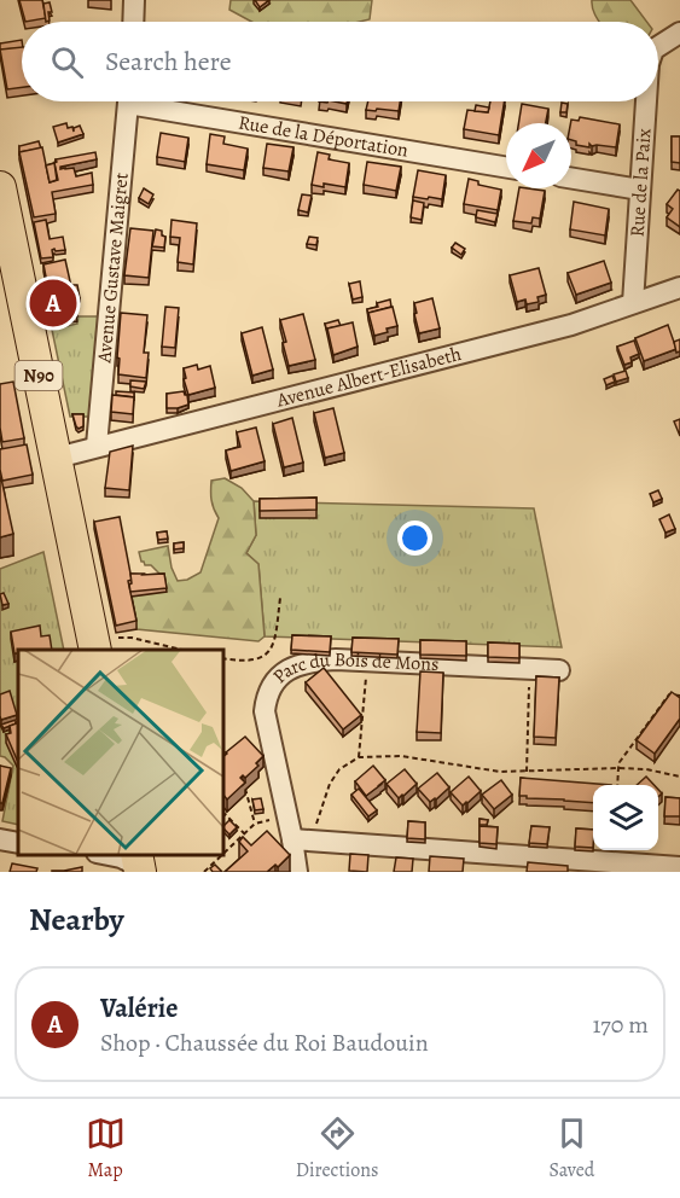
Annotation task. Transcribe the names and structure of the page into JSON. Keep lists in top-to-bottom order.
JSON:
{
  "streets": {
    "main road": ["N90"],
    "street": [
      "Rue de la Déportation",
      "Rue de la Paix",
      "Avenue Gustave Maigret",
      "Avenue Albert-Elisabeth",
      "Parc du Bois de Mons"
    ]
  },
  "crossings": [
    ["Rue de la Paix", "Avenue Albert-Elisabeth"],
    ["Avenue Gustave Maigret", "Avenue Albert-Elisabeth"],
    ["N90", "Avenue Albert-Elisabeth"]
  ],
  "north": "bottom left",
  "page": {
    "search": "Search here",
    "pins": "A",
    "heading": "Nearby",
    "list": [
      {
        "mark": "A",
        "name": "Valérie",
        "note": "Shop · Chaussée du Roi Baudouin",
        "value": "170 m"
      }
    ],
    "nav": ["Map", "Directions", "Saved"]
  }
}
